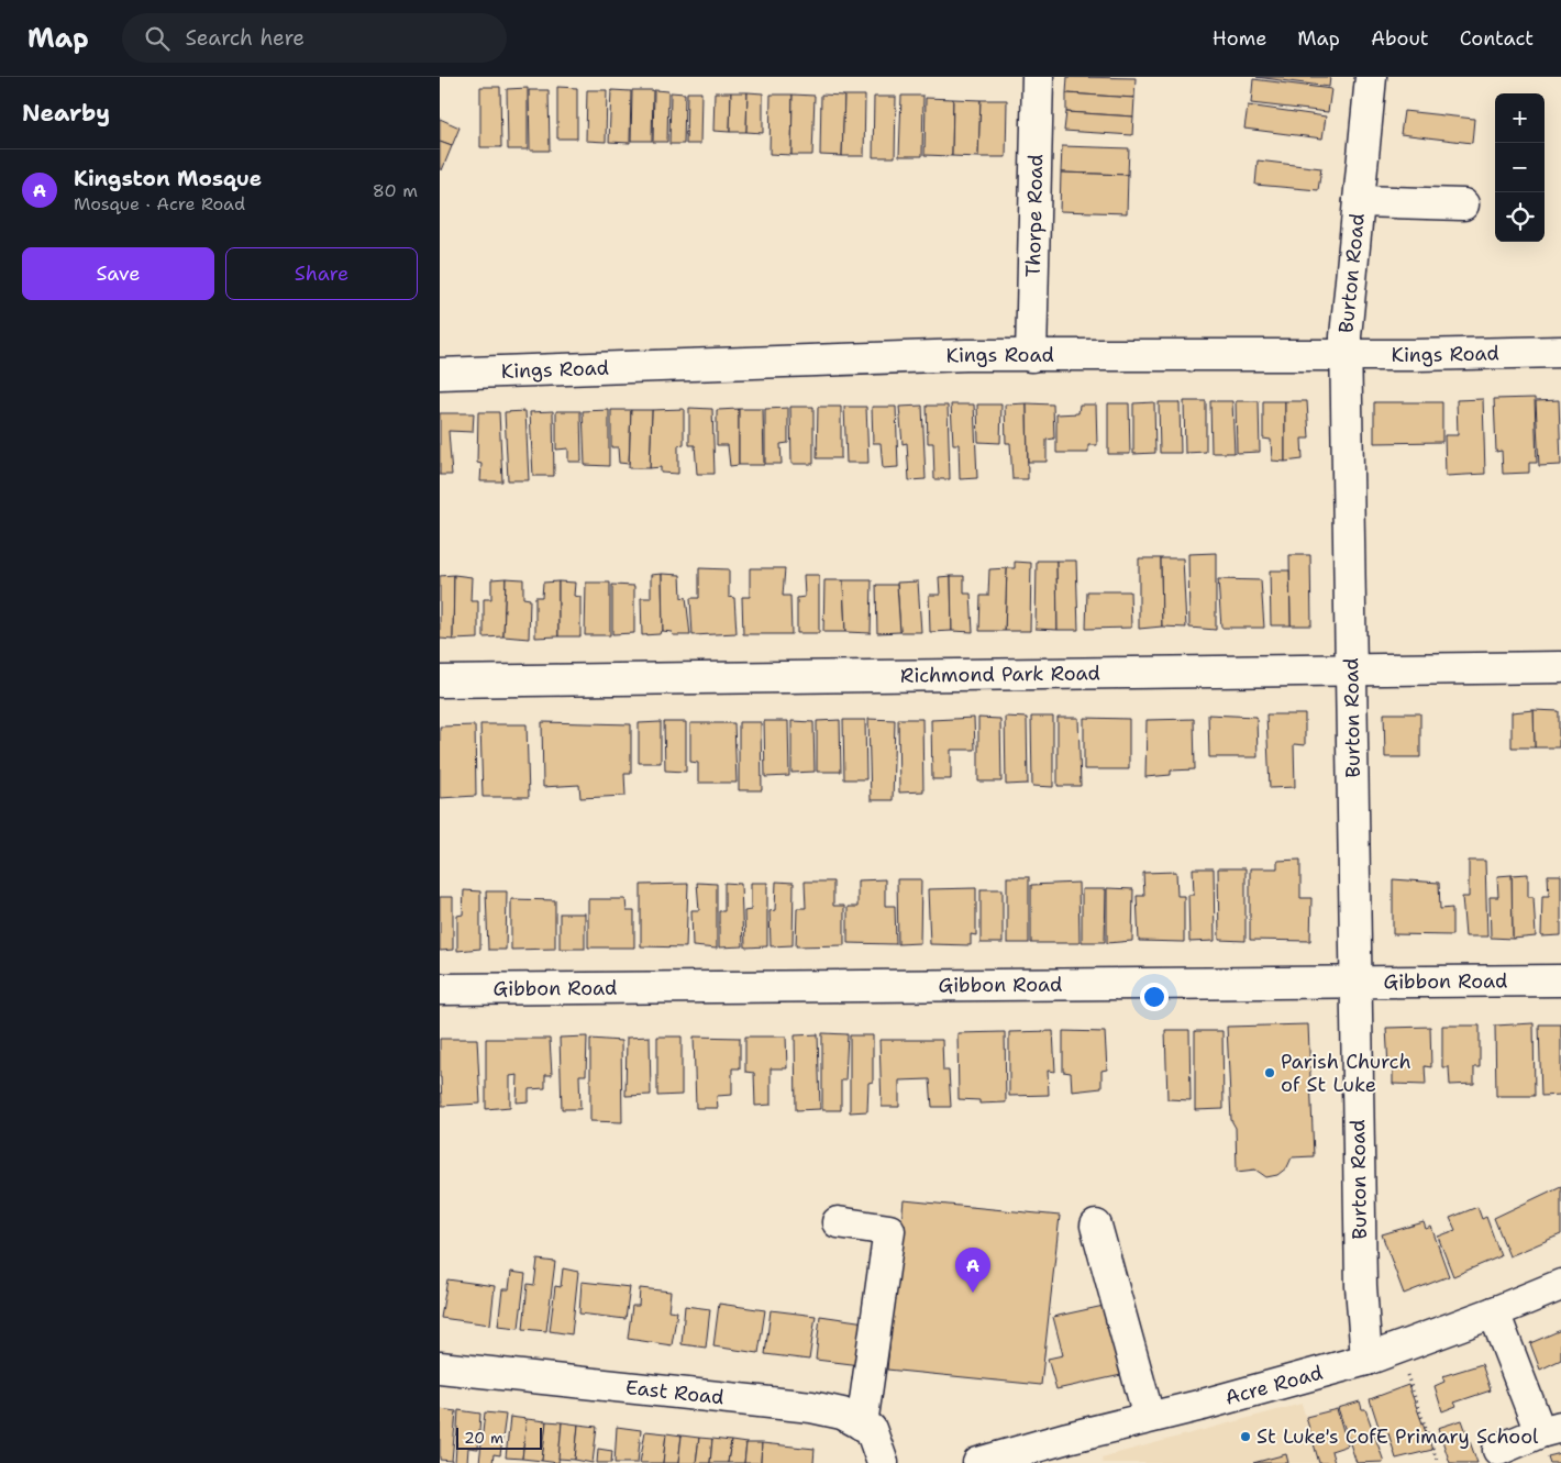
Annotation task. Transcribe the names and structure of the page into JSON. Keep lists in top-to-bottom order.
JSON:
{
  "streets": {
    "street": [
      "Thorpe Road",
      "Burton Road",
      "Kings Road",
      "Richmond Park Road",
      "Gibbon Road",
      "Acre Road",
      "East Road"
    ]
  },
  "crossings": [
    ["Thorpe Road", "Kings Road"],
    ["Burton Road", "Kings Road"],
    ["Burton Road", "Richmond Park Road"],
    ["Burton Road", "Gibbon Road"],
    ["Burton Road", "Acre Road"]
  ],
  "places": ["Parish Church of St Luke", "St Luke's CofE Primary School"],
  "scale_bar": "20 m",
  "page": {
    "header": "Map",
    "search": "Search here",
    "nav": [
      "Home",
      "Map",
      "About",
      "Contact"
    ],
    "heading": "Nearby",
    "map_buttons": ["+", "−"],
    "list": [
      {
        "mark": "A",
        "name": "Kingston Mosque",
        "note": "Mosque · Acre Road",
        "value": "80 m"
      }
    ],
    "buttons": ["Save", "Share"],
    "pins": "A",
    "scale": "20 m"
  }
}
